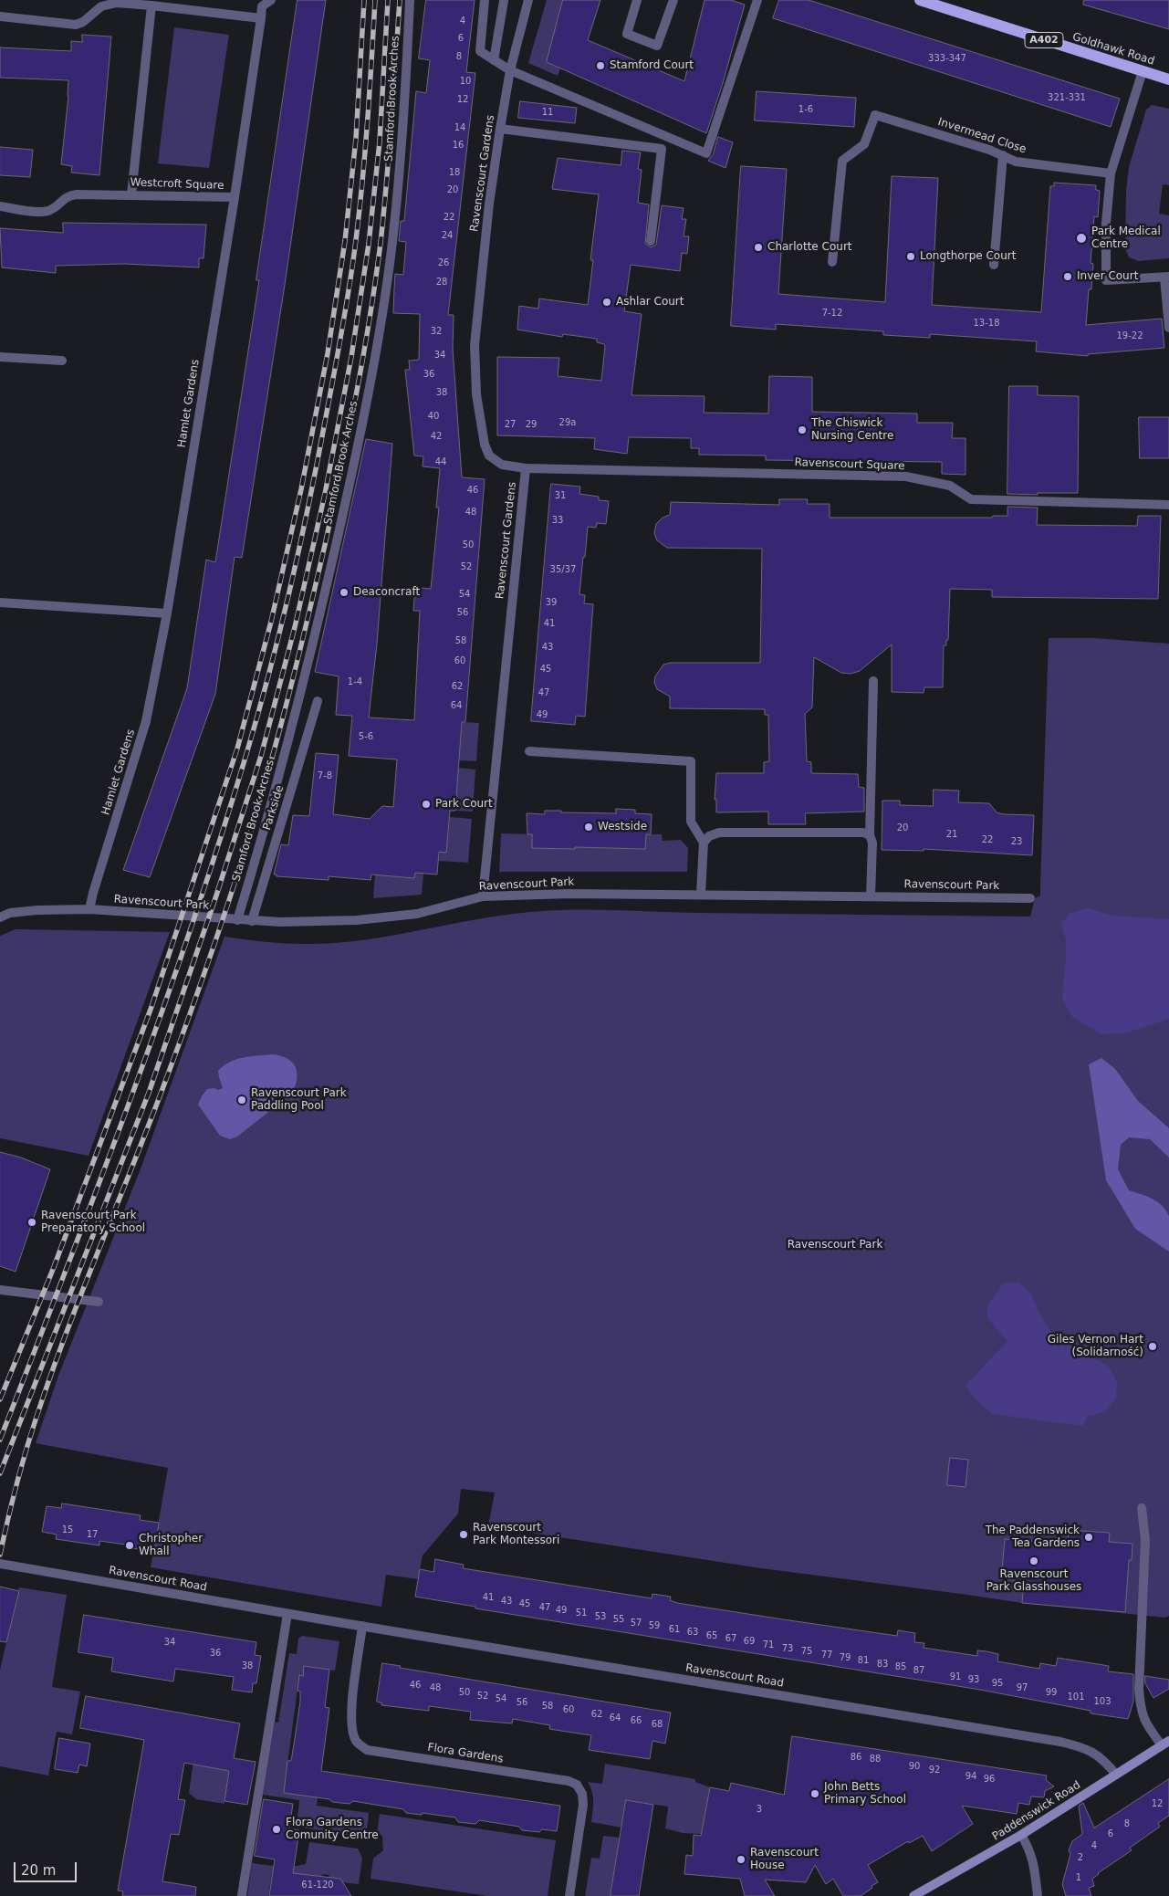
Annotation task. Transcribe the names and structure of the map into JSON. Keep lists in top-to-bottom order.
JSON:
{
  "streets": {
    "main road": ["A402", "Goldhawk Road", "Paddenswick Road"],
    "street": [
      "Stamford Brook Arches",
      "Invermead Close",
      "Ravenscourt Gardens",
      "Westcroft Square",
      "Hamlet Gardens",
      "Ravenscourt Square",
      "Parkside",
      "Ravenscourt Park",
      "Ravenscourt Road",
      "Flora Gardens"
    ]
  },
  "crossings": [
    ["Stamford Brook Arches", "Ravenscourt Park"],
    ["Ravenscourt Gardens", "Ravenscourt Square"],
    ["Ravenscourt Gardens", "Ravenscourt Park"],
    ["Westcroft Square", "Hamlet Gardens"],
    ["Hamlet Gardens", "Ravenscourt Park"],
    ["Parkside", "Ravenscourt Park"],
    ["Ravenscourt Road", "Flora Gardens"],
    ["Ravenscourt Road", "Paddenswick Road"]
  ],
  "parks": ["Ravenscourt Park"],
  "places": [
    "Stamford Court",
    "Park Medical Centre",
    "Charlotte Court",
    "Longthorpe Court",
    "Inver Court",
    "Ashlar Court",
    "The Chiswick Nursing Centre",
    "Deaconcraft",
    "Park Court",
    "Westside",
    "Ravenscourt Park Paddling Pool",
    "Ravenscourt Park Preparatory School",
    "Giles Vernon Hart (Solidarność)",
    "Ravenscourt Park Montessori",
    "The Paddenswick Tea Gardens",
    "Christopher Whall",
    "Ravenscourt Park Glasshouses",
    "John Betts Primary School",
    "Flora Gardens Comunity Centre",
    "Ravenscourt House"
  ],
  "house_numbers": [
    "4",
    "6",
    "8",
    "333-347",
    "10",
    "321-331",
    "12",
    "1-6",
    "11",
    "14",
    "16",
    "18",
    "20",
    "22",
    "24",
    "26",
    "28",
    "7-12",
    "13-18",
    "32",
    "19-22",
    "34",
    "36",
    "38",
    "40",
    "29a",
    "27",
    "29",
    "42",
    "44",
    "46",
    "31",
    "48",
    "33",
    "50",
    "52",
    "35/37",
    "54",
    "39",
    "56",
    "41",
    "58",
    "43",
    "60",
    "45",
    "1-4",
    "62",
    "47",
    "64",
    "49",
    "5-6",
    "7-8",
    "20",
    "21",
    "22",
    "23",
    "15",
    "17",
    "41",
    "43",
    "45",
    "47",
    "49",
    "51",
    "53",
    "55",
    "57",
    "59",
    "61",
    "63",
    "65",
    "67",
    "69",
    "34",
    "71",
    "73",
    "75",
    "36",
    "77",
    "79",
    "81",
    "83",
    "38",
    "85",
    "87",
    "91",
    "93",
    "95",
    "46",
    "48",
    "97",
    "50",
    "99",
    "52",
    "101",
    "54",
    "103",
    "56",
    "58",
    "60",
    "62",
    "64",
    "66",
    "68",
    "86",
    "88",
    "90",
    "92",
    "94",
    "96",
    "12",
    "3",
    "8",
    "6",
    "4",
    "2",
    "1",
    "61-120"
  ],
  "scale_bar": "20 m"
}
